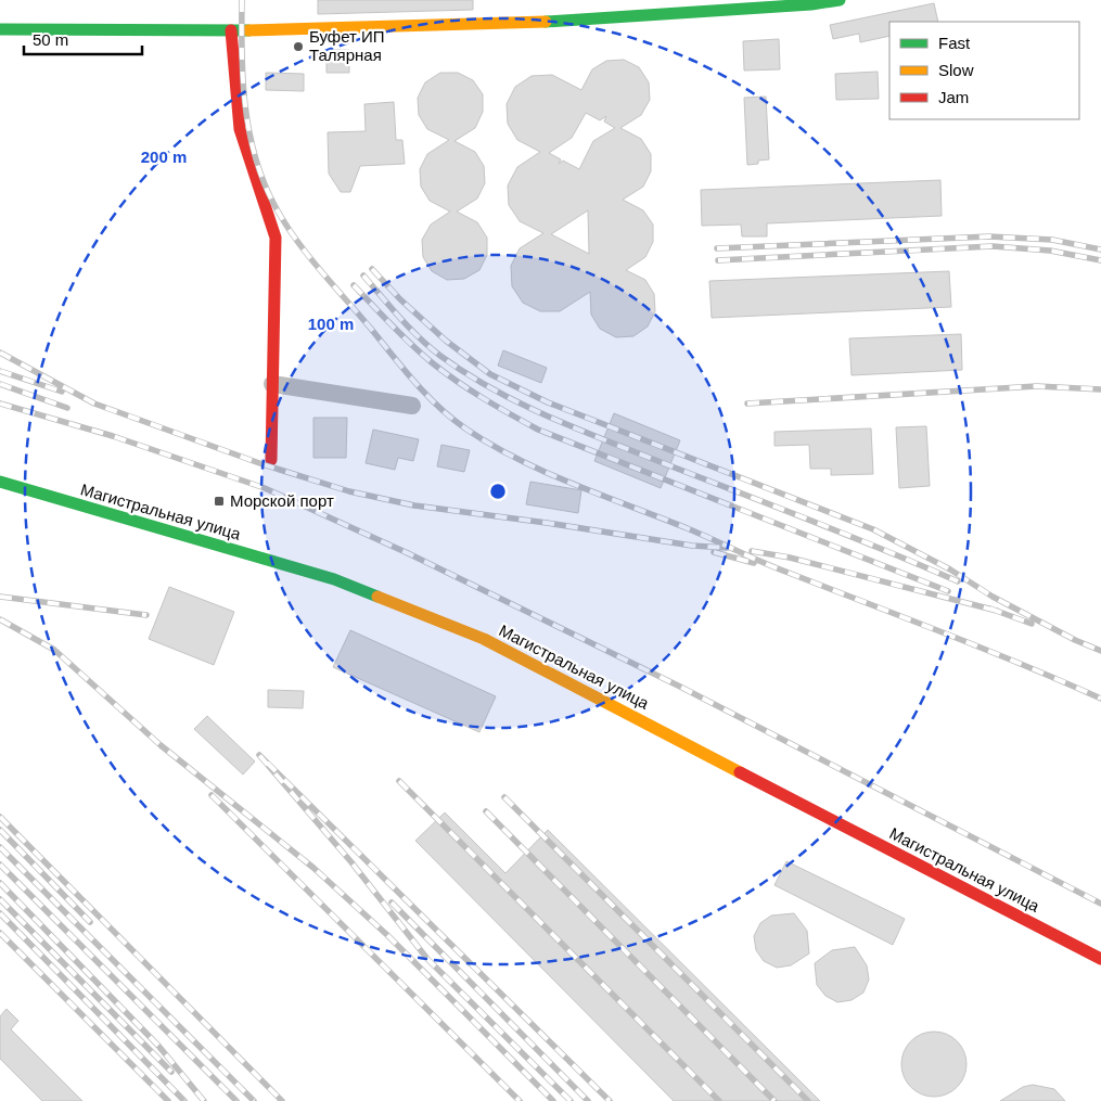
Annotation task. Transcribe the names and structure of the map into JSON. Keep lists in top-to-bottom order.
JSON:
{
  "streets": {
    "main road": ["Магистральная улица"]
  },
  "places": {
    "other": ["Буфет ИП Талярная"],
    "transit": ["Морской порт"]
  },
  "legend": ["Fast", "Slow", "Jam"],
  "scale_bar": "50 m",
  "rings": ["200 m", "100 m"]
}
